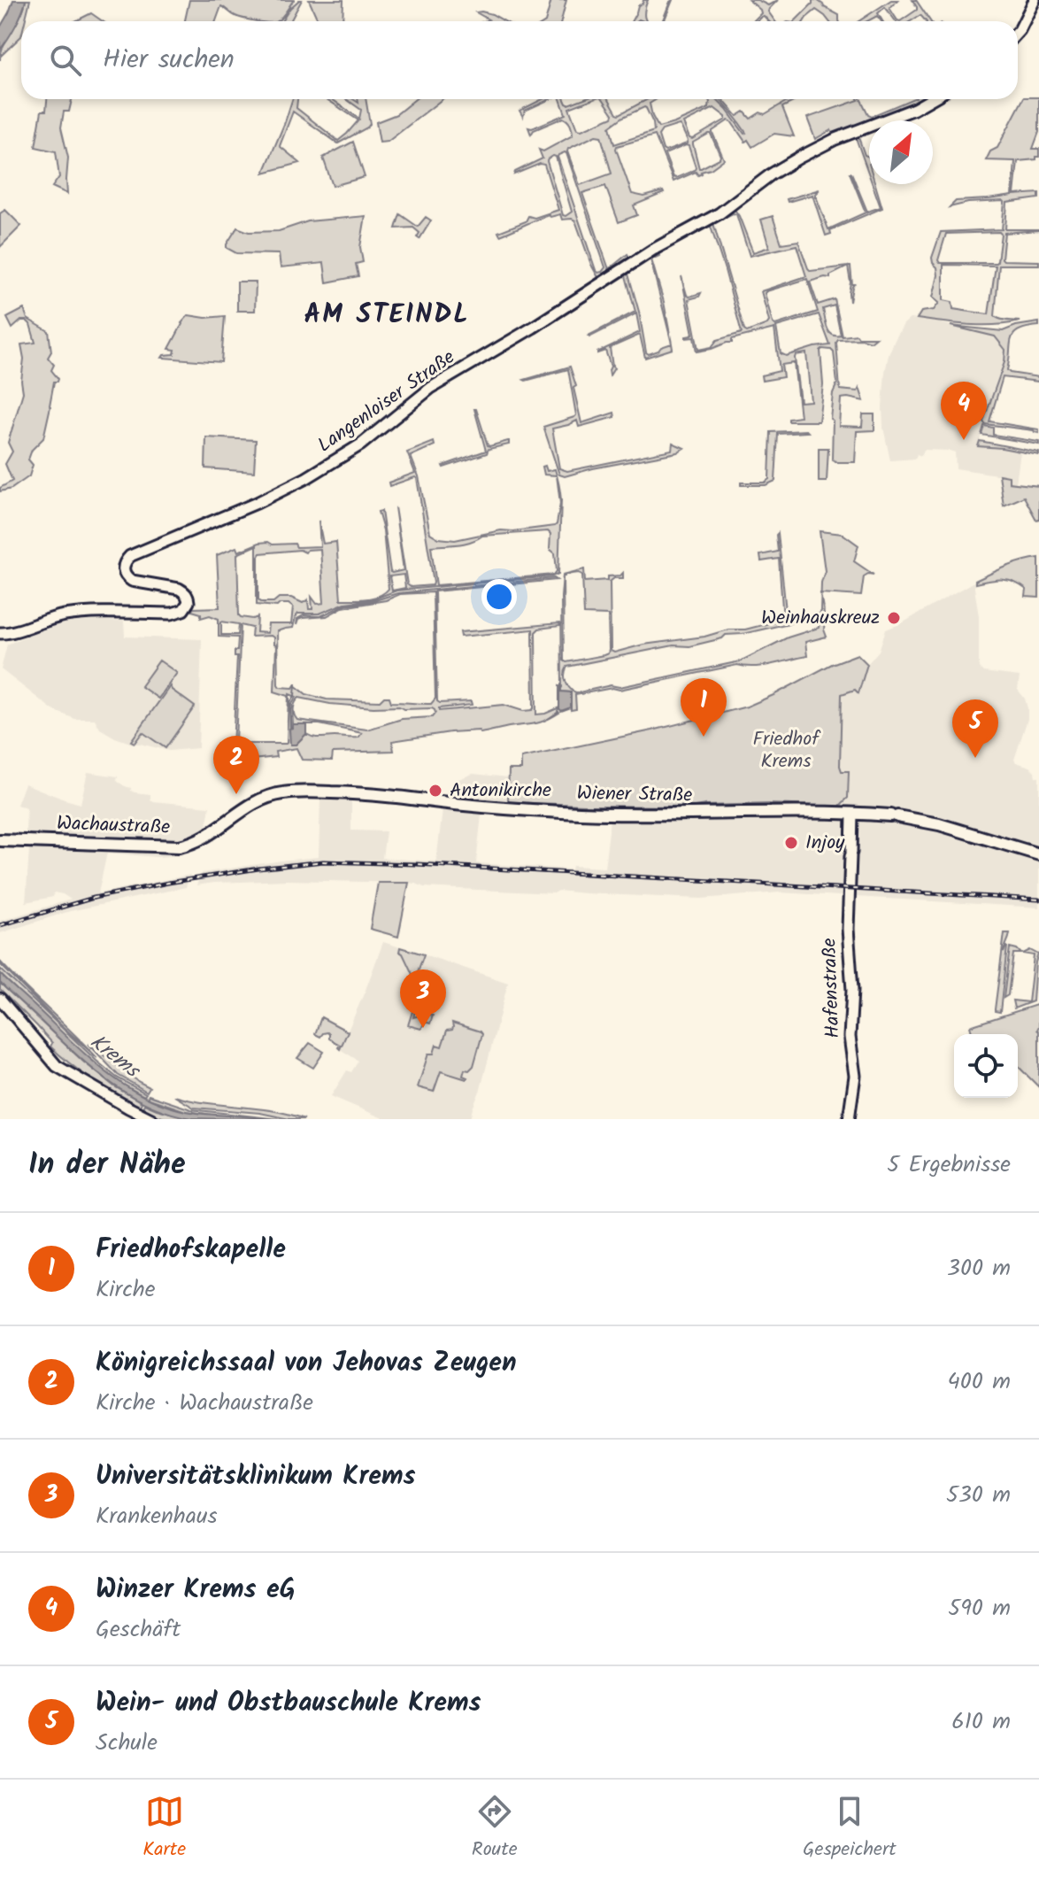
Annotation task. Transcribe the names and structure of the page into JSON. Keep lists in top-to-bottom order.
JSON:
{
  "streets": {
    "main road": ["Wiener Straße", "Wachaustraße"],
    "street": ["Langenloiser Straße", "Hafenstraße"]
  },
  "crossings": [
    ["Wiener Straße", "Wachaustraße"],
    ["Wiener Straße", "Hafenstraße"]
  ],
  "districts": ["AM STEINDL"],
  "water": ["Krems"],
  "parks": ["Friedhof Krems"],
  "places": ["Weinhauskreuz", "Antonikirche", "Injoy"],
  "north": "top right",
  "page": {
    "search": "Hier suchen",
    "pins": [
      "4",
      "1",
      "5",
      "2",
      "3"
    ],
    "heading": ["In der Nähe", "5 Ergebnisse"],
    "list": [
      {
        "mark": "1",
        "name": "Friedhofskapelle",
        "note": "Kirche",
        "value": "300 m"
      },
      {
        "mark": "2",
        "name": "Königreichssaal von Jehovas Zeugen",
        "note": "Kirche · Wachaustraße",
        "value": "400 m"
      },
      {
        "mark": "3",
        "name": "Universitätsklinikum Krems",
        "note": "Krankenhaus",
        "value": "530 m"
      },
      {
        "mark": "4",
        "name": "Winzer Krems eG",
        "note": "Geschäft",
        "value": "590 m"
      },
      {
        "mark": "5",
        "name": "Wein- und Obstbauschule Krems",
        "note": "Schule",
        "value": "610 m"
      }
    ],
    "nav": ["Karte", "Route", "Gespeichert"]
  }
}
